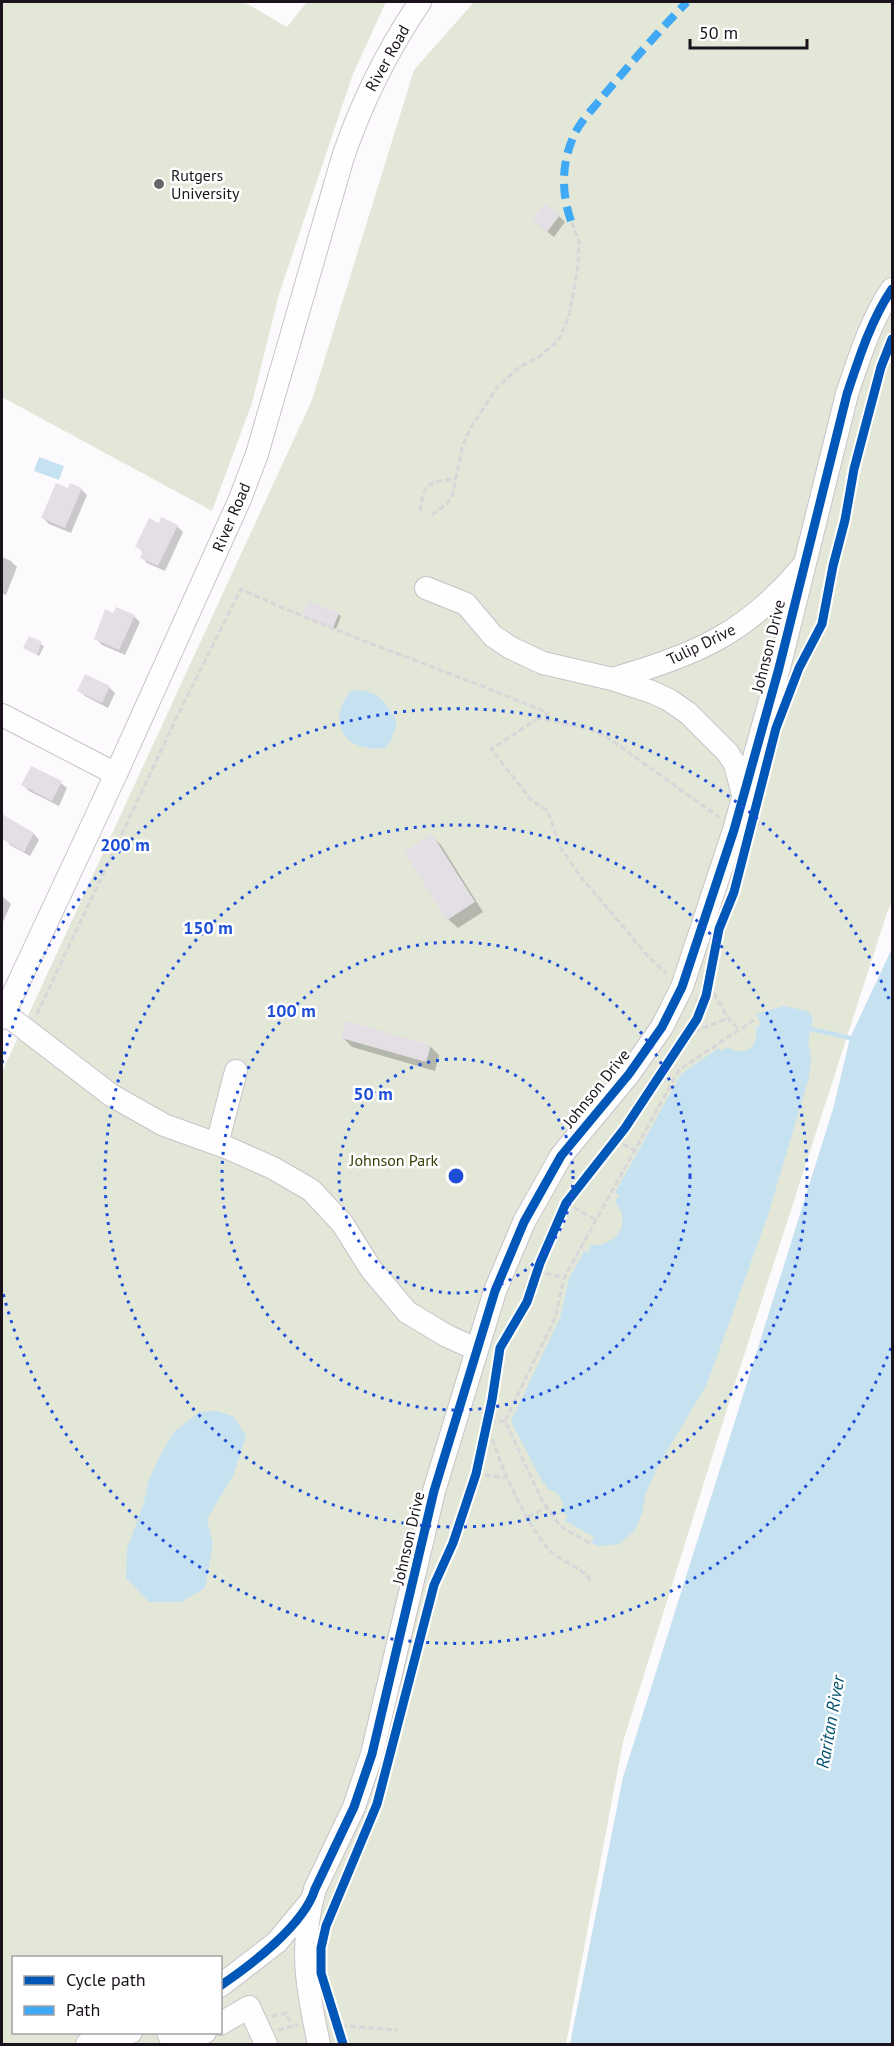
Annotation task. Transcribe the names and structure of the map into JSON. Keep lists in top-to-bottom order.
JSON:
{
  "streets": {
    "street": ["River Road", "Tulip Drive", "Johnson Drive"]
  },
  "crossings": [
    ["Tulip Drive", "Johnson Drive"]
  ],
  "water": ["Raritan River"],
  "parks": ["Johnson Park"],
  "places": ["Rutgers University"],
  "legend": ["Cycle path", "Path"],
  "scale_bar": "50 m",
  "rings": [
    "200 m",
    "150 m",
    "100 m",
    "50 m"
  ]
}
